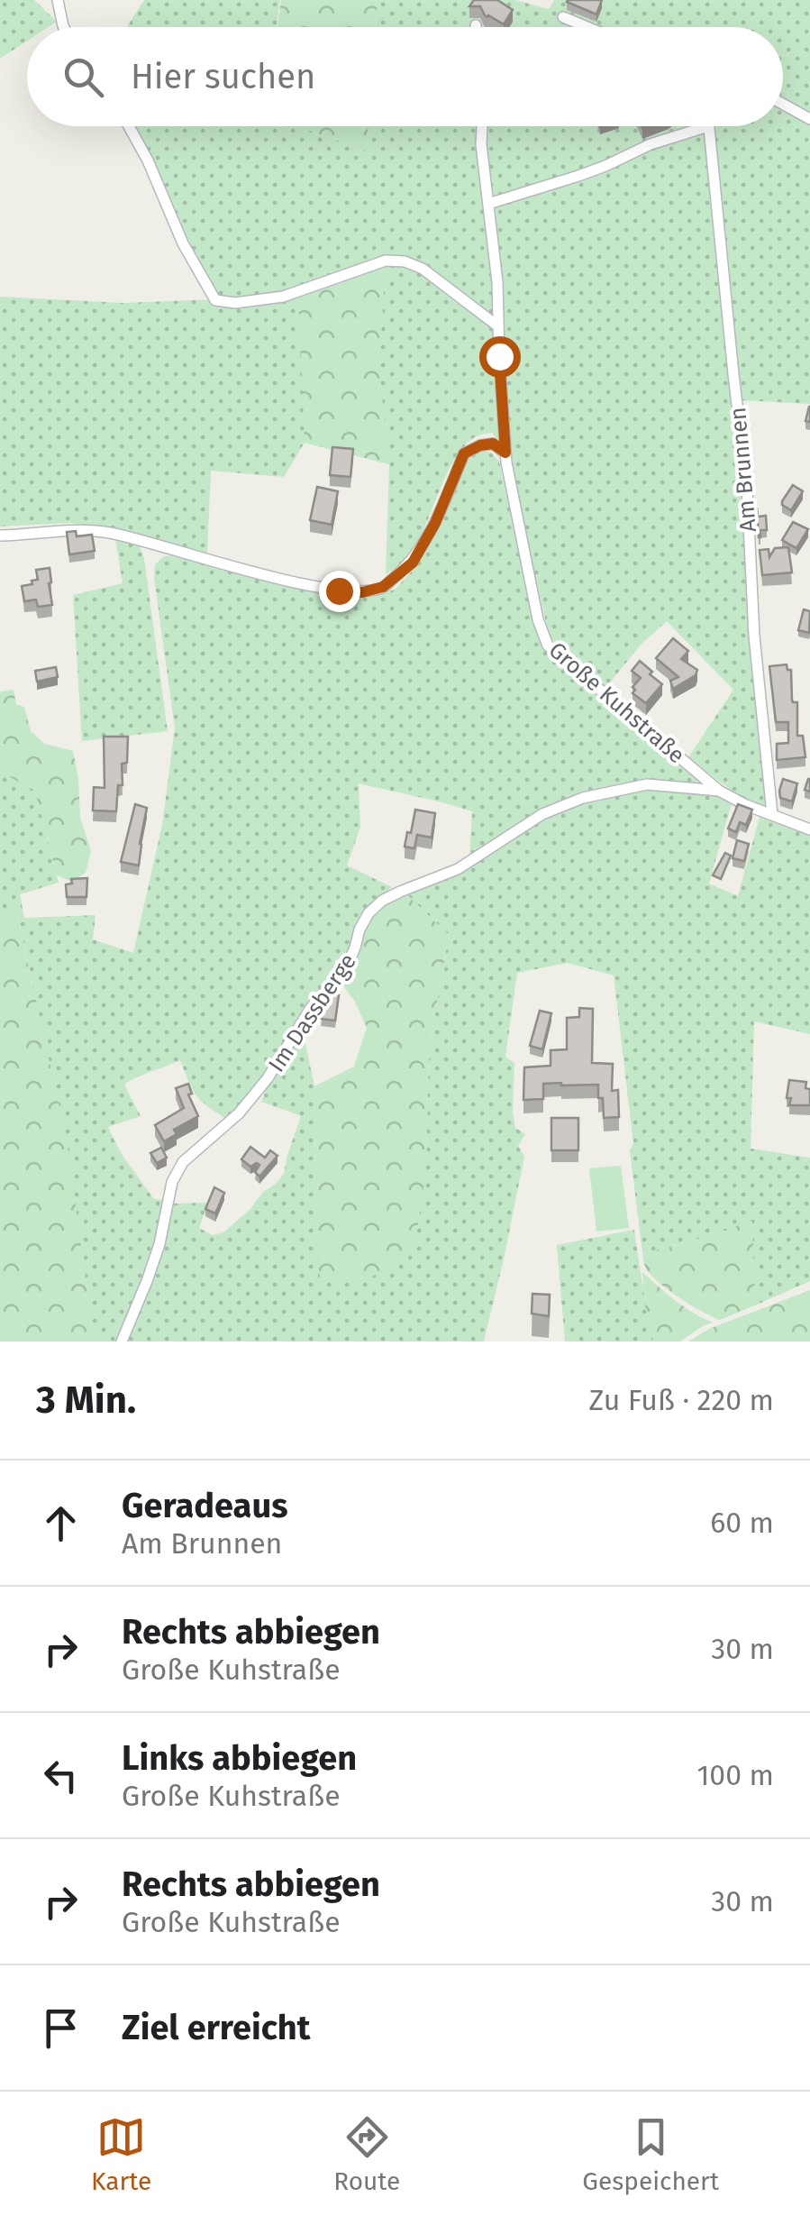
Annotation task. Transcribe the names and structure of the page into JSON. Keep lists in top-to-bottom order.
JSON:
{
  "streets": {
    "street": ["Am Brunnen", "Große Kuhstraße", "Im Dassberge"]
  },
  "crossings": [
    ["Am Brunnen", "Große Kuhstraße"],
    ["Große Kuhstraße", "Im Dassberge"]
  ],
  "page": {
    "search": "Hier suchen",
    "heading": ["3 Min.", "Zu Fuß · 220 m"],
    "list": [
      ["Geradeaus", "Am Brunnen", "60 m"],
      ["Rechts abbiegen", "Große Kuhstraße", "30 m"],
      ["Links abbiegen", "Große Kuhstraße", "100 m"],
      ["Rechts abbiegen", "Große Kuhstraße", "30 m"],
      "Ziel erreicht"
    ],
    "nav": ["Karte", "Route", "Gespeichert"]
  }
}
